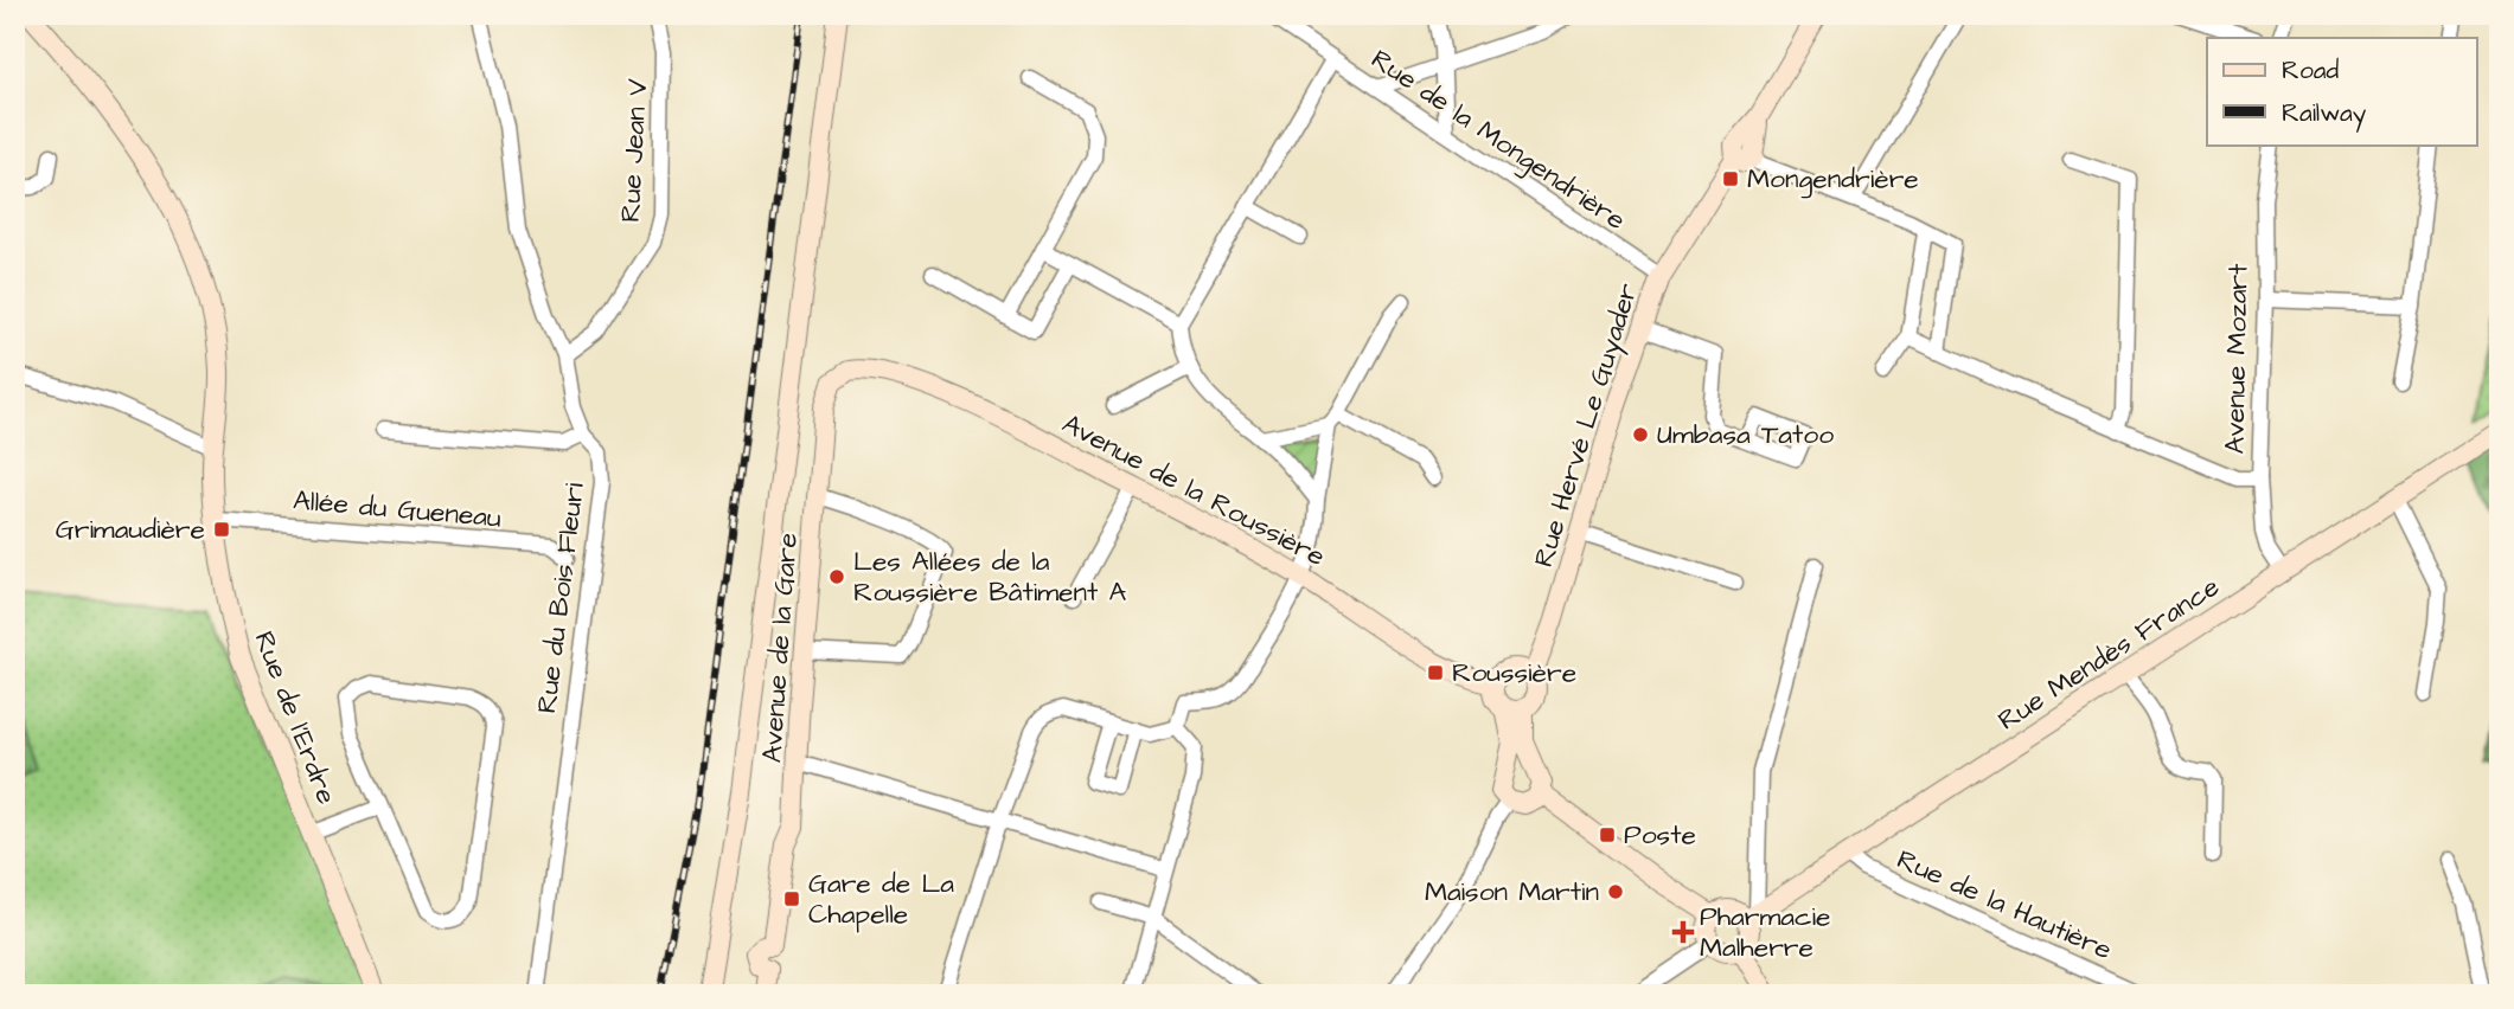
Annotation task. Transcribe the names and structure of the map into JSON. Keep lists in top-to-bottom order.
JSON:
{
  "streets": {
    "street": [
      "Rue de la Mongendrière",
      "Rue Jean V",
      "Avenue Mozart",
      "Rue Hervé Le Guyader",
      "Avenue de la Roussière",
      "Allée du Gueneau",
      "Rue du Bois Fleuri",
      "Avenue de la Gare",
      "Rue Mendès France",
      "Rue de l'Erdre",
      "Rue de la Hautière"
    ]
  },
  "crossings": [
    ["Rue de la Mongendrière", "Rue Hervé Le Guyader"],
    ["Rue Jean V", "Rue du Bois Fleuri"],
    ["Avenue Mozart", "Rue Mendès France"],
    ["Rue Hervé Le Guyader", "Avenue de la Roussière"],
    ["Avenue de la Roussière", "Avenue de la Gare"],
    ["Allée du Gueneau", "Rue de l'Erdre"],
    ["Rue Mendès France", "Rue de la Hautière"]
  ],
  "places": {
    "transit": [
      "Mongendrière",
      "Grimaudière",
      "Roussière",
      "Poste",
      "Gare de La Chapelle"
    ],
    "other": ["Umbasa Tatoo", "Les Allées de la Roussière Bâtiment A", "Maison Martin"],
    "health": ["Pharmacie Malherre"]
  },
  "legend": ["Road", "Railway"]
}
